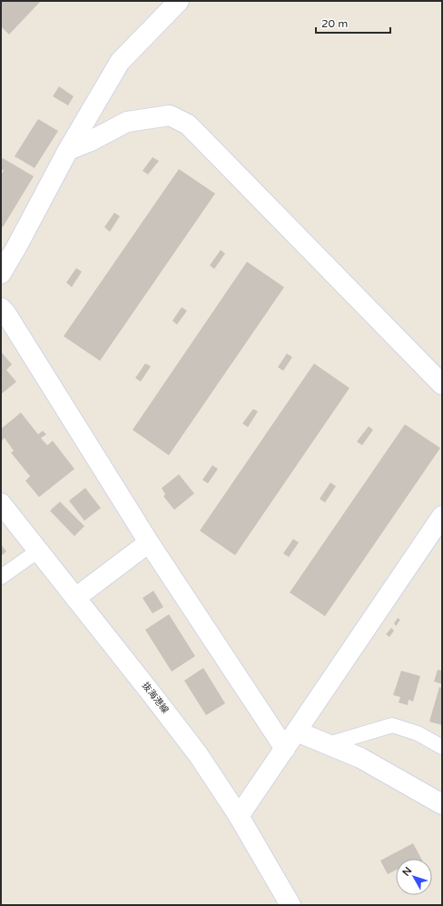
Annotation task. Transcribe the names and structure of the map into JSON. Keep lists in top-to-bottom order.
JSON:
{
  "streets": {
    "street": ["抜海港線"]
  },
  "scale_bar": "20 m",
  "north": "top left"
}
